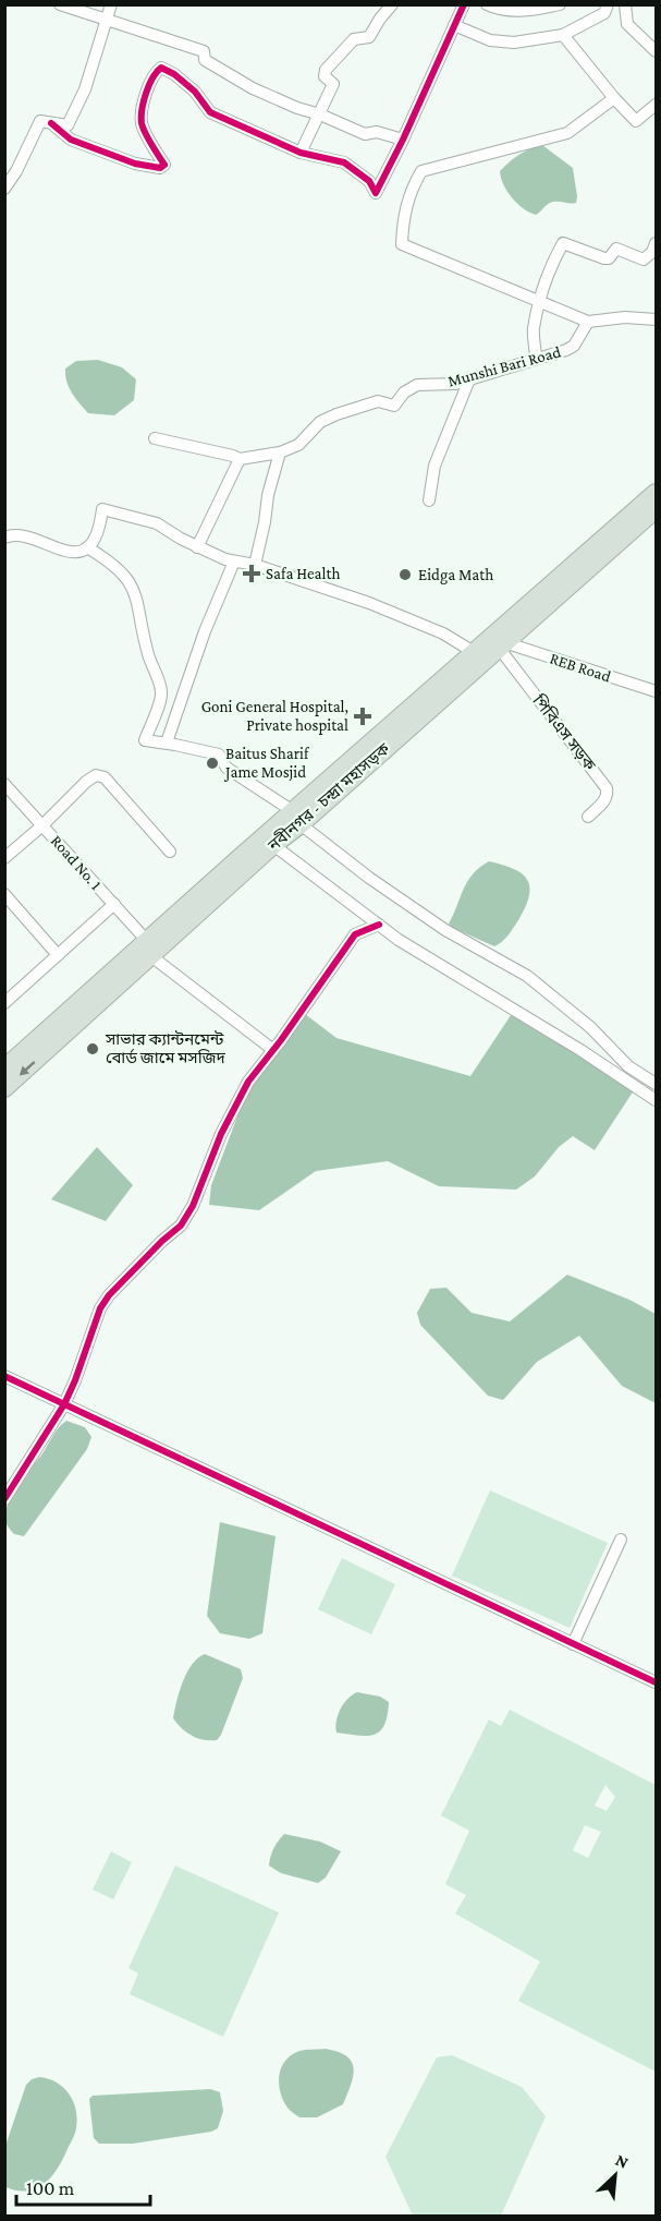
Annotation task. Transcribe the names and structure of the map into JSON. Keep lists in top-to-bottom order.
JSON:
{
  "streets": {
    "highway": ["নবীনগর - চন্দ্রা মহাসড়ক"],
    "street": [
      "Munshi Bari Road",
      "REB Road",
      "পিবিএস সড়ক",
      "Road No. 1"
    ]
  },
  "crossings": [
    ["REB Road", "পিবিএস সড়ক"],
    ["REB Road", "নবীনগর - চন্দ্রা মহাসড়ক"],
    ["পিবিএস সড়ক", "নবীনগর - চন্দ্রা মহাসড়ক"],
    ["নবীনগর - চন্দ্রা মহাসড়ক", "Road No. 1"]
  ],
  "places": {
    "health": ["Safa Health", "Goni General Hospital, Private hospital"],
    "other": ["Eidga Math", "Baitus Sharif Jame Mosjid", "সাভার ক্যান্টনমেন্ট বোর্ড জামে মসজিদ"]
  },
  "scale_bar": "100 m",
  "north": "top right"
}
